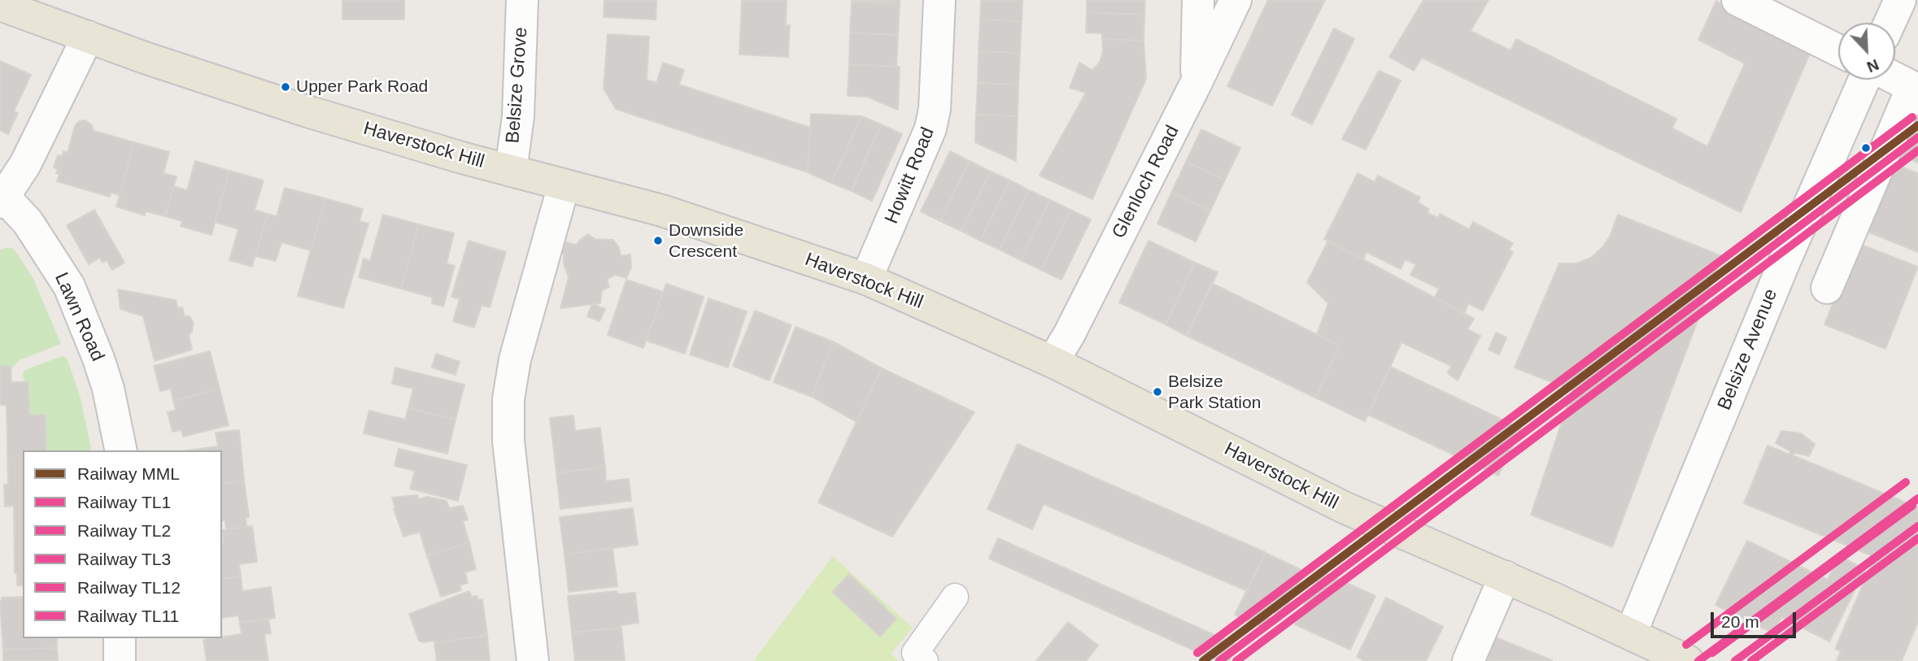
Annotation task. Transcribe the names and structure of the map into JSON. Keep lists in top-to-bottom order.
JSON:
{
  "streets": {
    "main road": ["Haverstock Hill"],
    "street": [
      "Belsize Grove",
      "Howitt Road",
      "Glenloch Road",
      "Lawn Road",
      "Belsize Avenue"
    ]
  },
  "crossings": [
    ["Belsize Grove", "Haverstock Hill"],
    ["Haverstock Hill", "Howitt Road"],
    ["Haverstock Hill", "Glenloch Road"],
    ["Haverstock Hill", "Belsize Avenue"]
  ],
  "places": ["Upper Park Road", "Downside Crescent", "Belsize Park Station"],
  "lines": [
    "rail line TL2",
    "rail line MML",
    "rail line TL1",
    "rail line TL3",
    "rail line TL11",
    "rail line TL12"
  ],
  "legend": [
    "Railway MML",
    "Railway TL1",
    "Railway TL2",
    "Railway TL3",
    "Railway TL12",
    "Railway TL11"
  ],
  "scale_bar": "20 m",
  "north": "bottom right"
}
